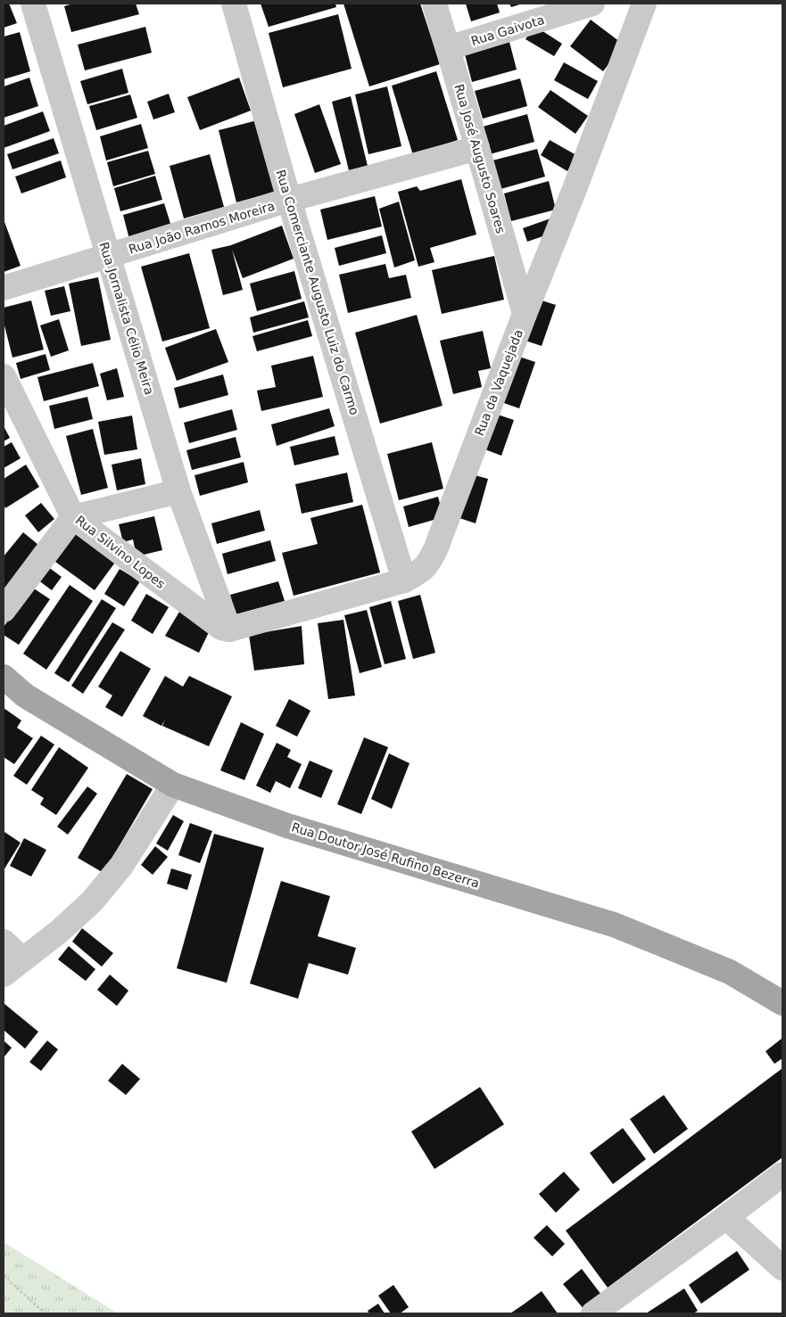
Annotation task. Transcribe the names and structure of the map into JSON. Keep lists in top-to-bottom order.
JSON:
{
  "streets": {
    "main road": ["Rua Doutor José Rufino Bezerra"],
    "street": [
      "Rua Gaivota",
      "Rua José Augusto Soares",
      "Rua João Ramos Moreira",
      "Rua Comerciante Augusto Luiz do Carmo",
      "Rua Jornalista Célio Meira",
      "Rua da Vaquejada",
      "Rua Silvino Lopes"
    ]
  },
  "crossings": [
    ["Rua Gaivota", "Rua José Augusto Soares"],
    ["Rua José Augusto Soares", "Rua João Ramos Moreira"],
    ["Rua José Augusto Soares", "Rua da Vaquejada"],
    ["Rua João Ramos Moreira", "Rua Comerciante Augusto Luiz do Carmo"],
    ["Rua João Ramos Moreira", "Rua Jornalista Célio Meira"],
    ["Rua Comerciante Augusto Luiz do Carmo", "Rua da Vaquejada"],
    ["Rua Jornalista Célio Meira", "Rua da Vaquejada"],
    ["Rua Jornalista Célio Meira", "Rua Silvino Lopes"],
    ["Rua da Vaquejada", "Rua Silvino Lopes"]
  ]
}
